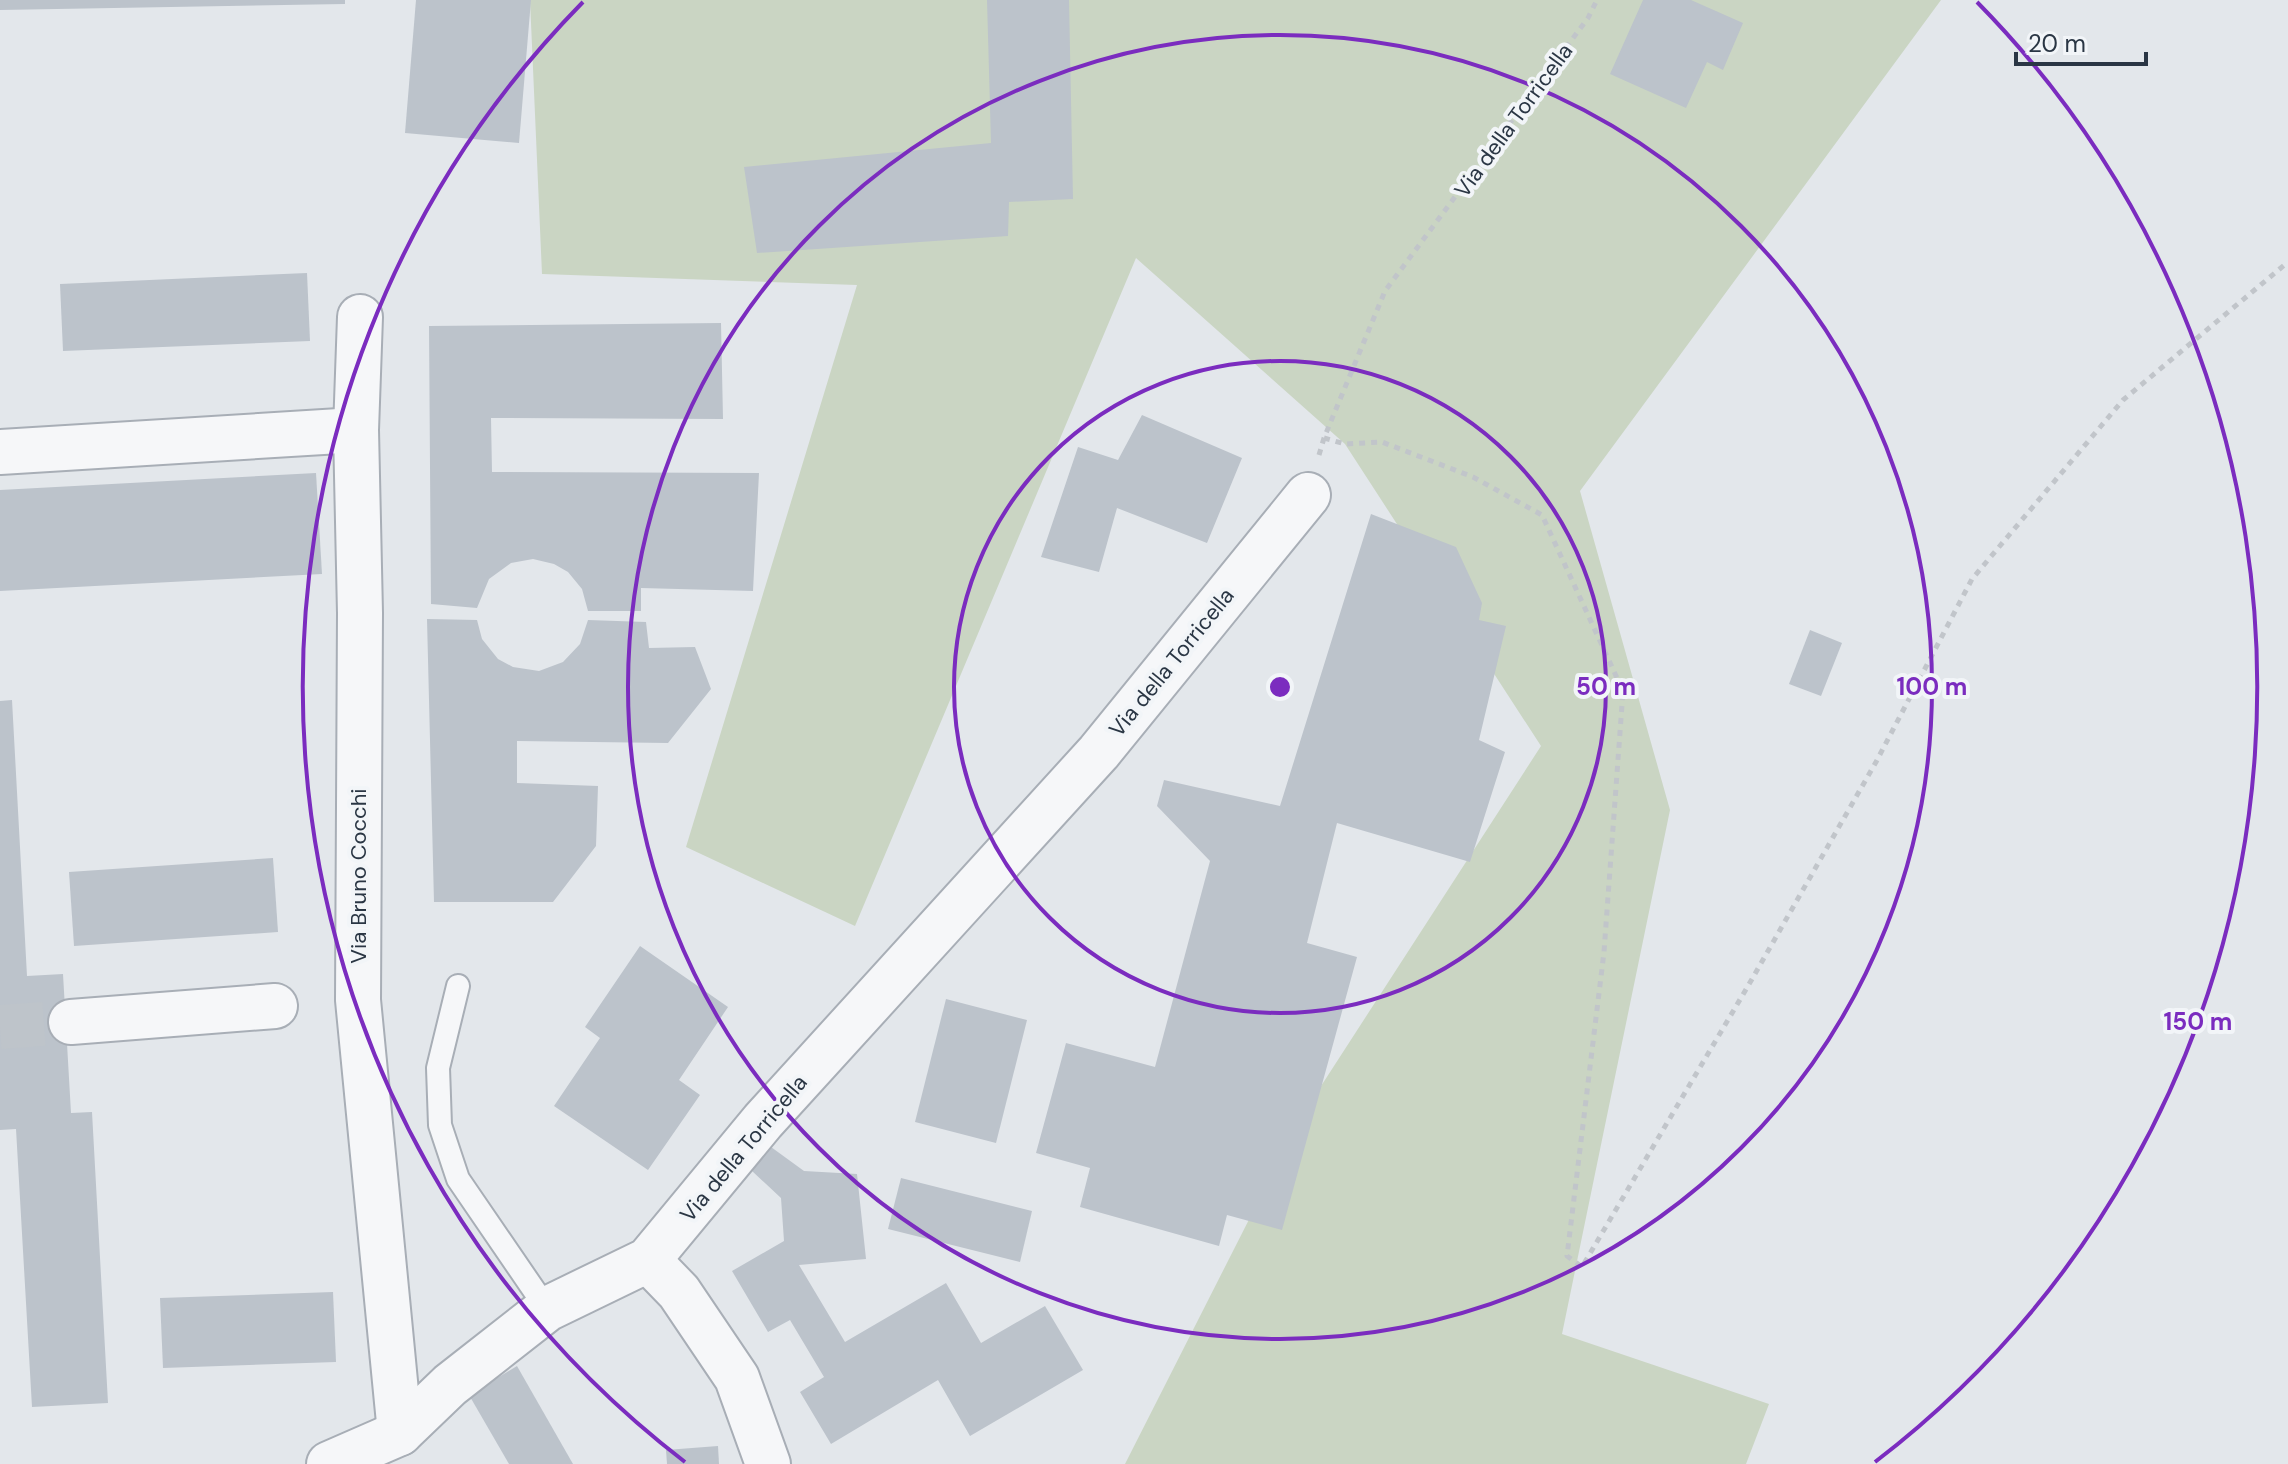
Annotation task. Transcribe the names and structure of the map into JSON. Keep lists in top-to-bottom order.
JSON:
{
  "streets": {
    "street": ["Via della Torricella", "Via Bruno Cocchi"]
  },
  "crossings": [
    ["Via della Torricella", "Via Bruno Cocchi"]
  ],
  "scale_bar": "20 m",
  "rings": ["50 m", "100 m", "150 m"]
}
